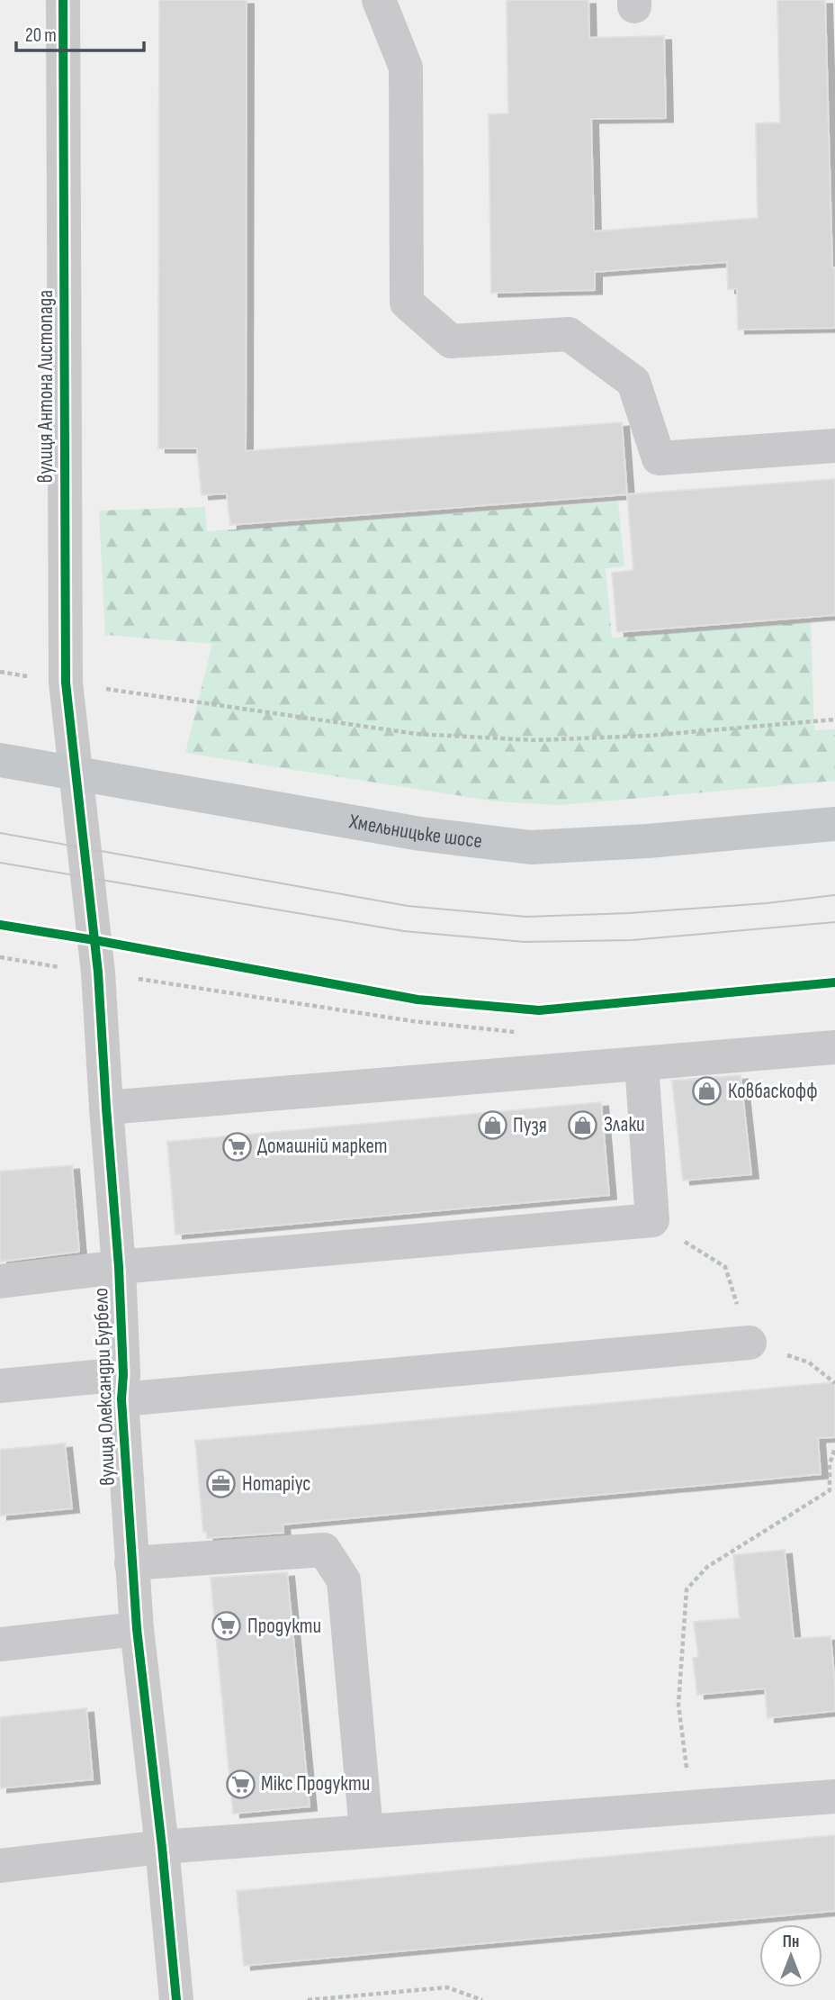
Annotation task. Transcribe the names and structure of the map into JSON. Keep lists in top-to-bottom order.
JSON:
{
  "streets": {
    "main road": ["Хмельницьке шосе"],
    "street": ["вулиця Антона Листопада", "вулиця Олександри Бурбело"]
  },
  "crossings": [
    ["вулиця Антона Листопада", "Хмельницьке шосе"],
    ["вулиця Антона Листопада", "вулиця Олександри Бурбело"],
    ["Хмельницьке шосе", "вулиця Олександри Бурбело"]
  ],
  "places": {
    "shop": ["Ковбаскофф", "Злаки", "Пузя"],
    "supermarket": ["Домашній маркет", "Продукти", "Мікс Продукти"],
    "office": ["Нотаріус"]
  },
  "scale_bar": "20 m",
  "north": "top"
}
